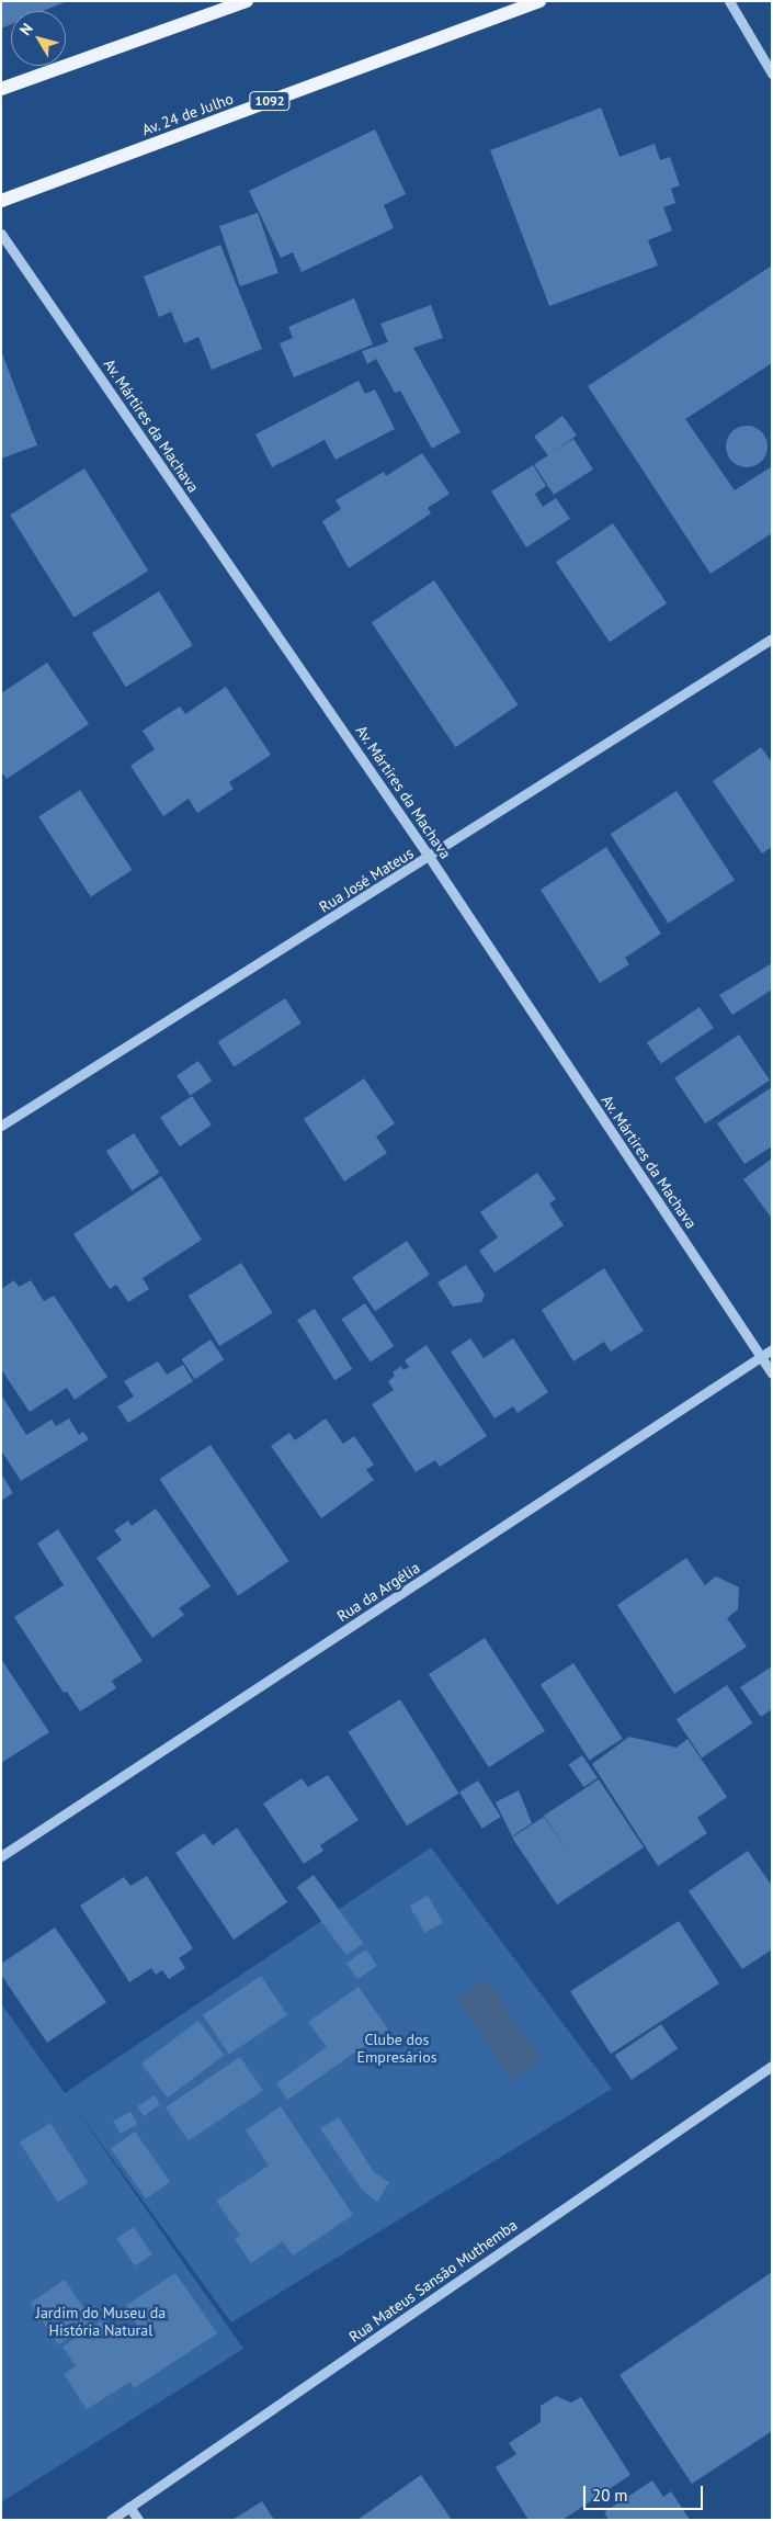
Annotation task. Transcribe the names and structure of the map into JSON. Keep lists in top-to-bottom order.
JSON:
{
  "streets": {
    "main road": ["1092", "Av. 24 de Julho"],
    "street": [
      "Av. Mártires da Machava",
      "Rua José Mateus",
      "Rua da Argélia",
      "Rua Mateus Sansão Muthemba"
    ]
  },
  "crossings": [
    ["Av. Mártires da Machava", "Rua José Mateus"],
    ["Av. Mártires da Machava", "Rua da Argélia"]
  ],
  "parks": ["Clube dos Empresários", "Jardim do Museu da História Natural"],
  "scale_bar": "20 m",
  "north": "top left"
}
